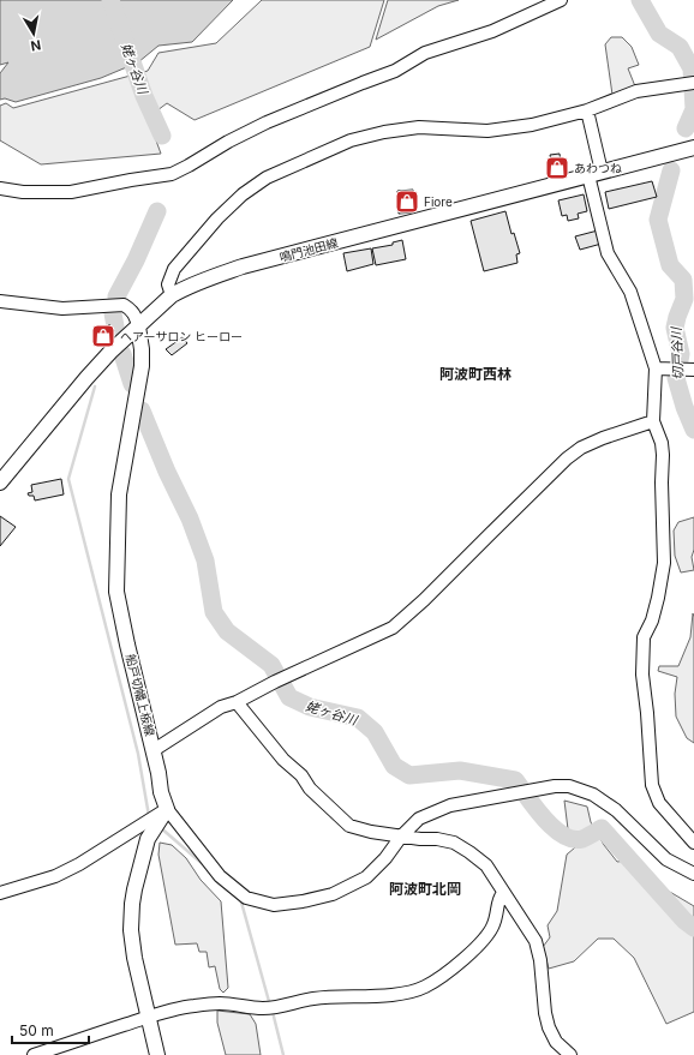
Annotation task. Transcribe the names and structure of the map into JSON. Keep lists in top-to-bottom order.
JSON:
{
  "streets": {
    "main road": ["鳴門池田線", "船戸切幡上板線"]
  },
  "crossings": [
    ["鳴門池田線", "船戸切幡上板線"]
  ],
  "districts": ["阿波町西林", "阿波町北岡"],
  "water": ["姥ヶ谷川", "切戸谷川"],
  "places": {
    "shop": ["あわつね", "Fiore", "ヘアーサロン ヒーロー"]
  },
  "scale_bar": "50 m",
  "north": "bottom"
}
